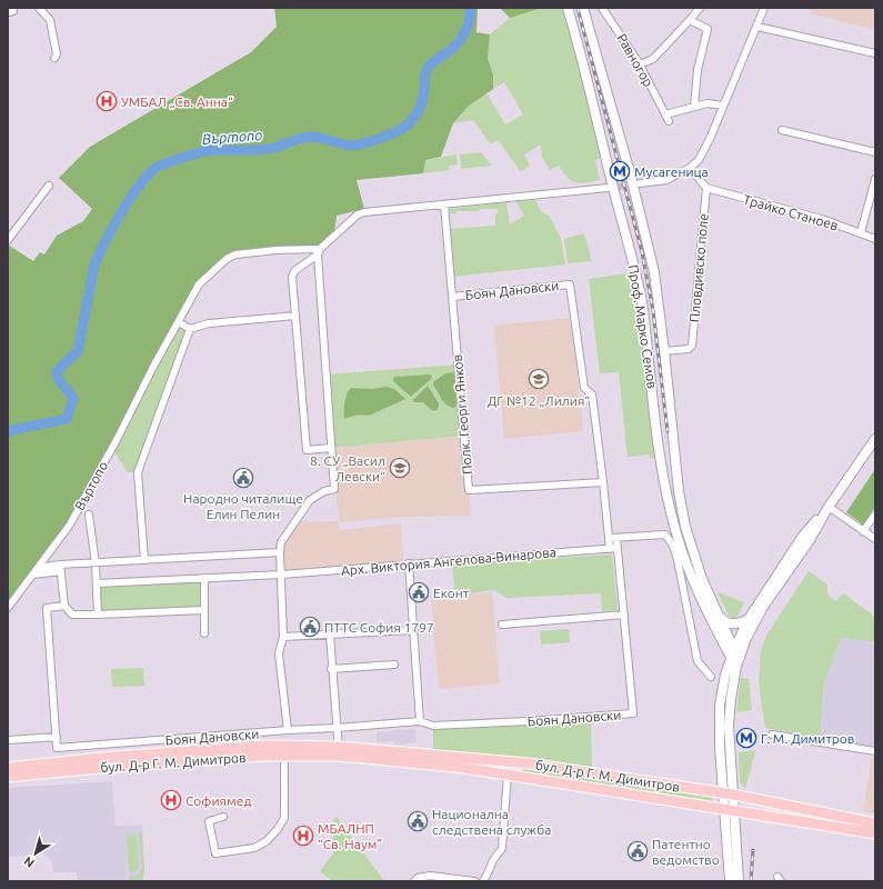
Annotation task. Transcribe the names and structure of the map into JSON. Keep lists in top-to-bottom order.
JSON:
{
  "streets": {
    "main road": ["Проф. Марко Семов", "бул. Д-р Г. М. Димитров"],
    "street": [
      "Равногор",
      "Трайко Станоев",
      "Пловдивско поле",
      "Боян Дановски",
      "Полк. Георги Янков",
      "Въртопо",
      "Арх. Виктория Ангелова-Винарова"
    ]
  },
  "crossings": [
    ["Трайко Станоев", "Пловдивско поле"],
    ["Пловдивско поле", "Проф. Марко Семов"],
    ["Боян Дановски", "Полк. Георги Янков"],
    ["Боян Дановски", "Арх. Виктория Ангелова-Винарова"]
  ],
  "water": ["Въртопо"],
  "places": {
    "hospital": ["УМБАЛ „Св. Анна“", "Софиямед", "MБАЛНП “Св. Наум”"],
    "metro station": ["Мусагеница", "Г. М. Димитров"],
    "school or university": ["ДГ №12 „Лилия“", "8. СУ „Васил Левски“"],
    "public building": [
      "Народно читалище Елин Пелин",
      "Еконт",
      "ПТТС София 1797",
      "Национална следствена служба",
      "Патентно ведомство"
    ]
  },
  "north": "bottom left"
}
